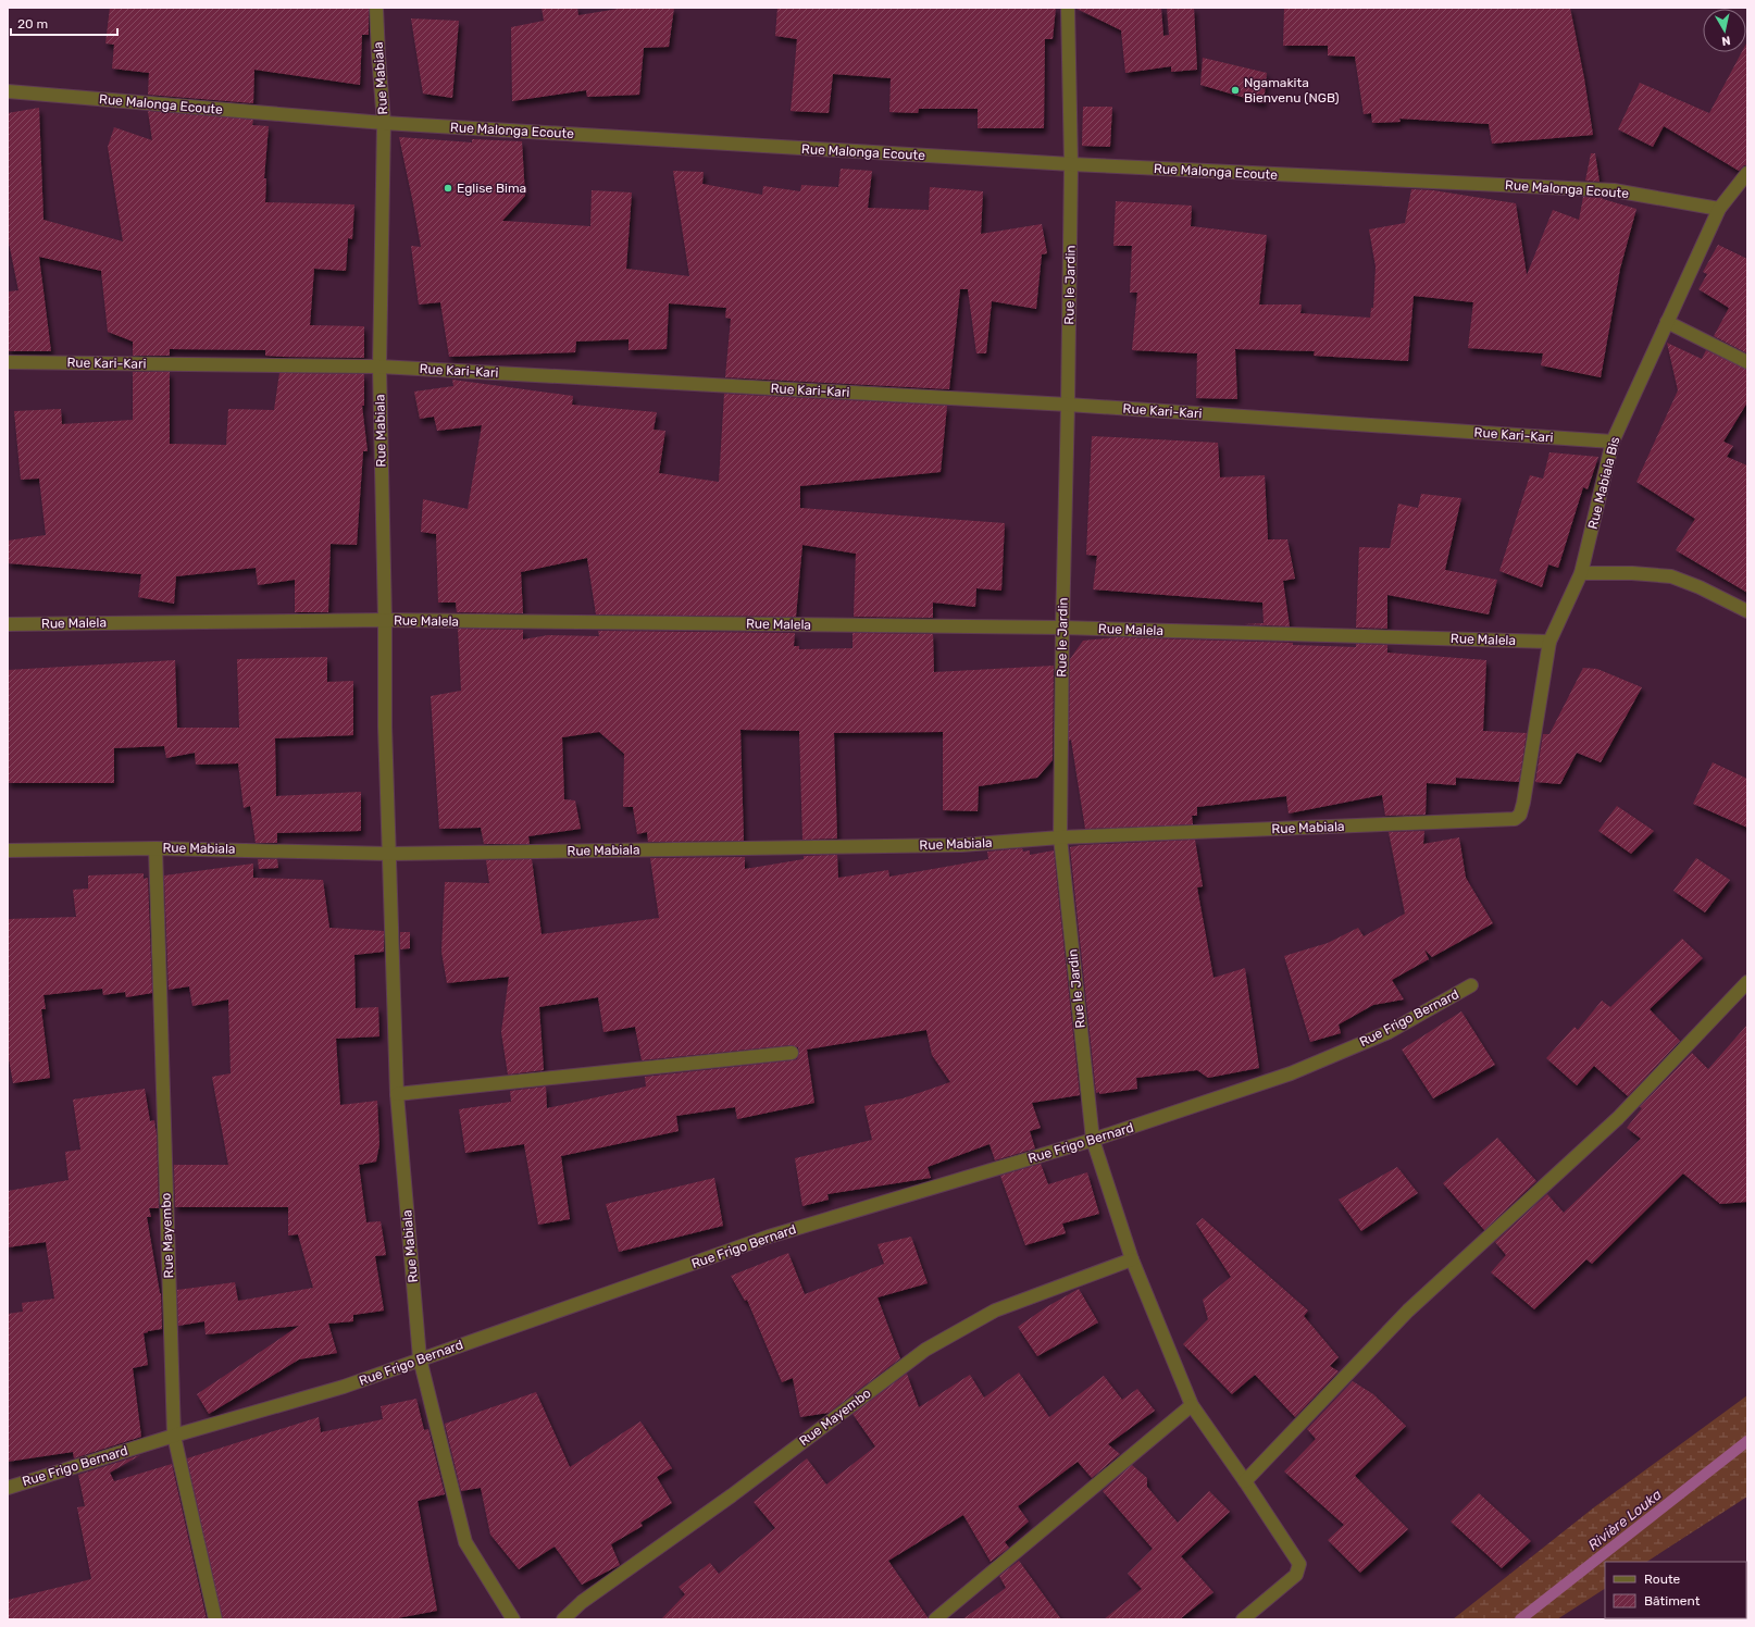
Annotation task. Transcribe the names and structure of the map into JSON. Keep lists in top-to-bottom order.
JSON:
{
  "streets": {
    "street": [
      "Rue Mabiala",
      "Rue Malonga Ecoute",
      "Rue le Jardin",
      "Rue Kari-Kari",
      "Rue Mabiala Bis",
      "Rue Malela",
      "Rue Frigo Bernard",
      "Rue Mayembo"
    ]
  },
  "crossings": [
    ["Rue Mabiala", "Rue Malonga Ecoute"],
    ["Rue Mabiala", "Rue le Jardin"],
    ["Rue Mabiala", "Rue Kari-Kari"],
    ["Rue Mabiala", "Rue Mabiala Bis"],
    ["Rue Mabiala", "Rue Malela"],
    ["Rue Mabiala", "Rue Frigo Bernard"],
    ["Rue Mabiala", "Rue Mayembo"],
    ["Rue Malonga Ecoute", "Rue le Jardin"],
    ["Rue Malonga Ecoute", "Rue Mabiala Bis"],
    ["Rue le Jardin", "Rue Kari-Kari"],
    ["Rue le Jardin", "Rue Malela"],
    ["Rue le Jardin", "Rue Frigo Bernard"],
    ["Rue le Jardin", "Rue Mayembo"],
    ["Rue Kari-Kari", "Rue Mabiala Bis"],
    ["Rue Mabiala Bis", "Rue Malela"],
    ["Rue Frigo Bernard", "Rue Mayembo"]
  ],
  "water": ["Rivière Louka"],
  "places": ["Ngamakita Bienvenu (NGB)", "Eglise Bima"],
  "legend": ["Route", "Bâtiment"],
  "scale_bar": "20 m",
  "north": "bottom"
}
